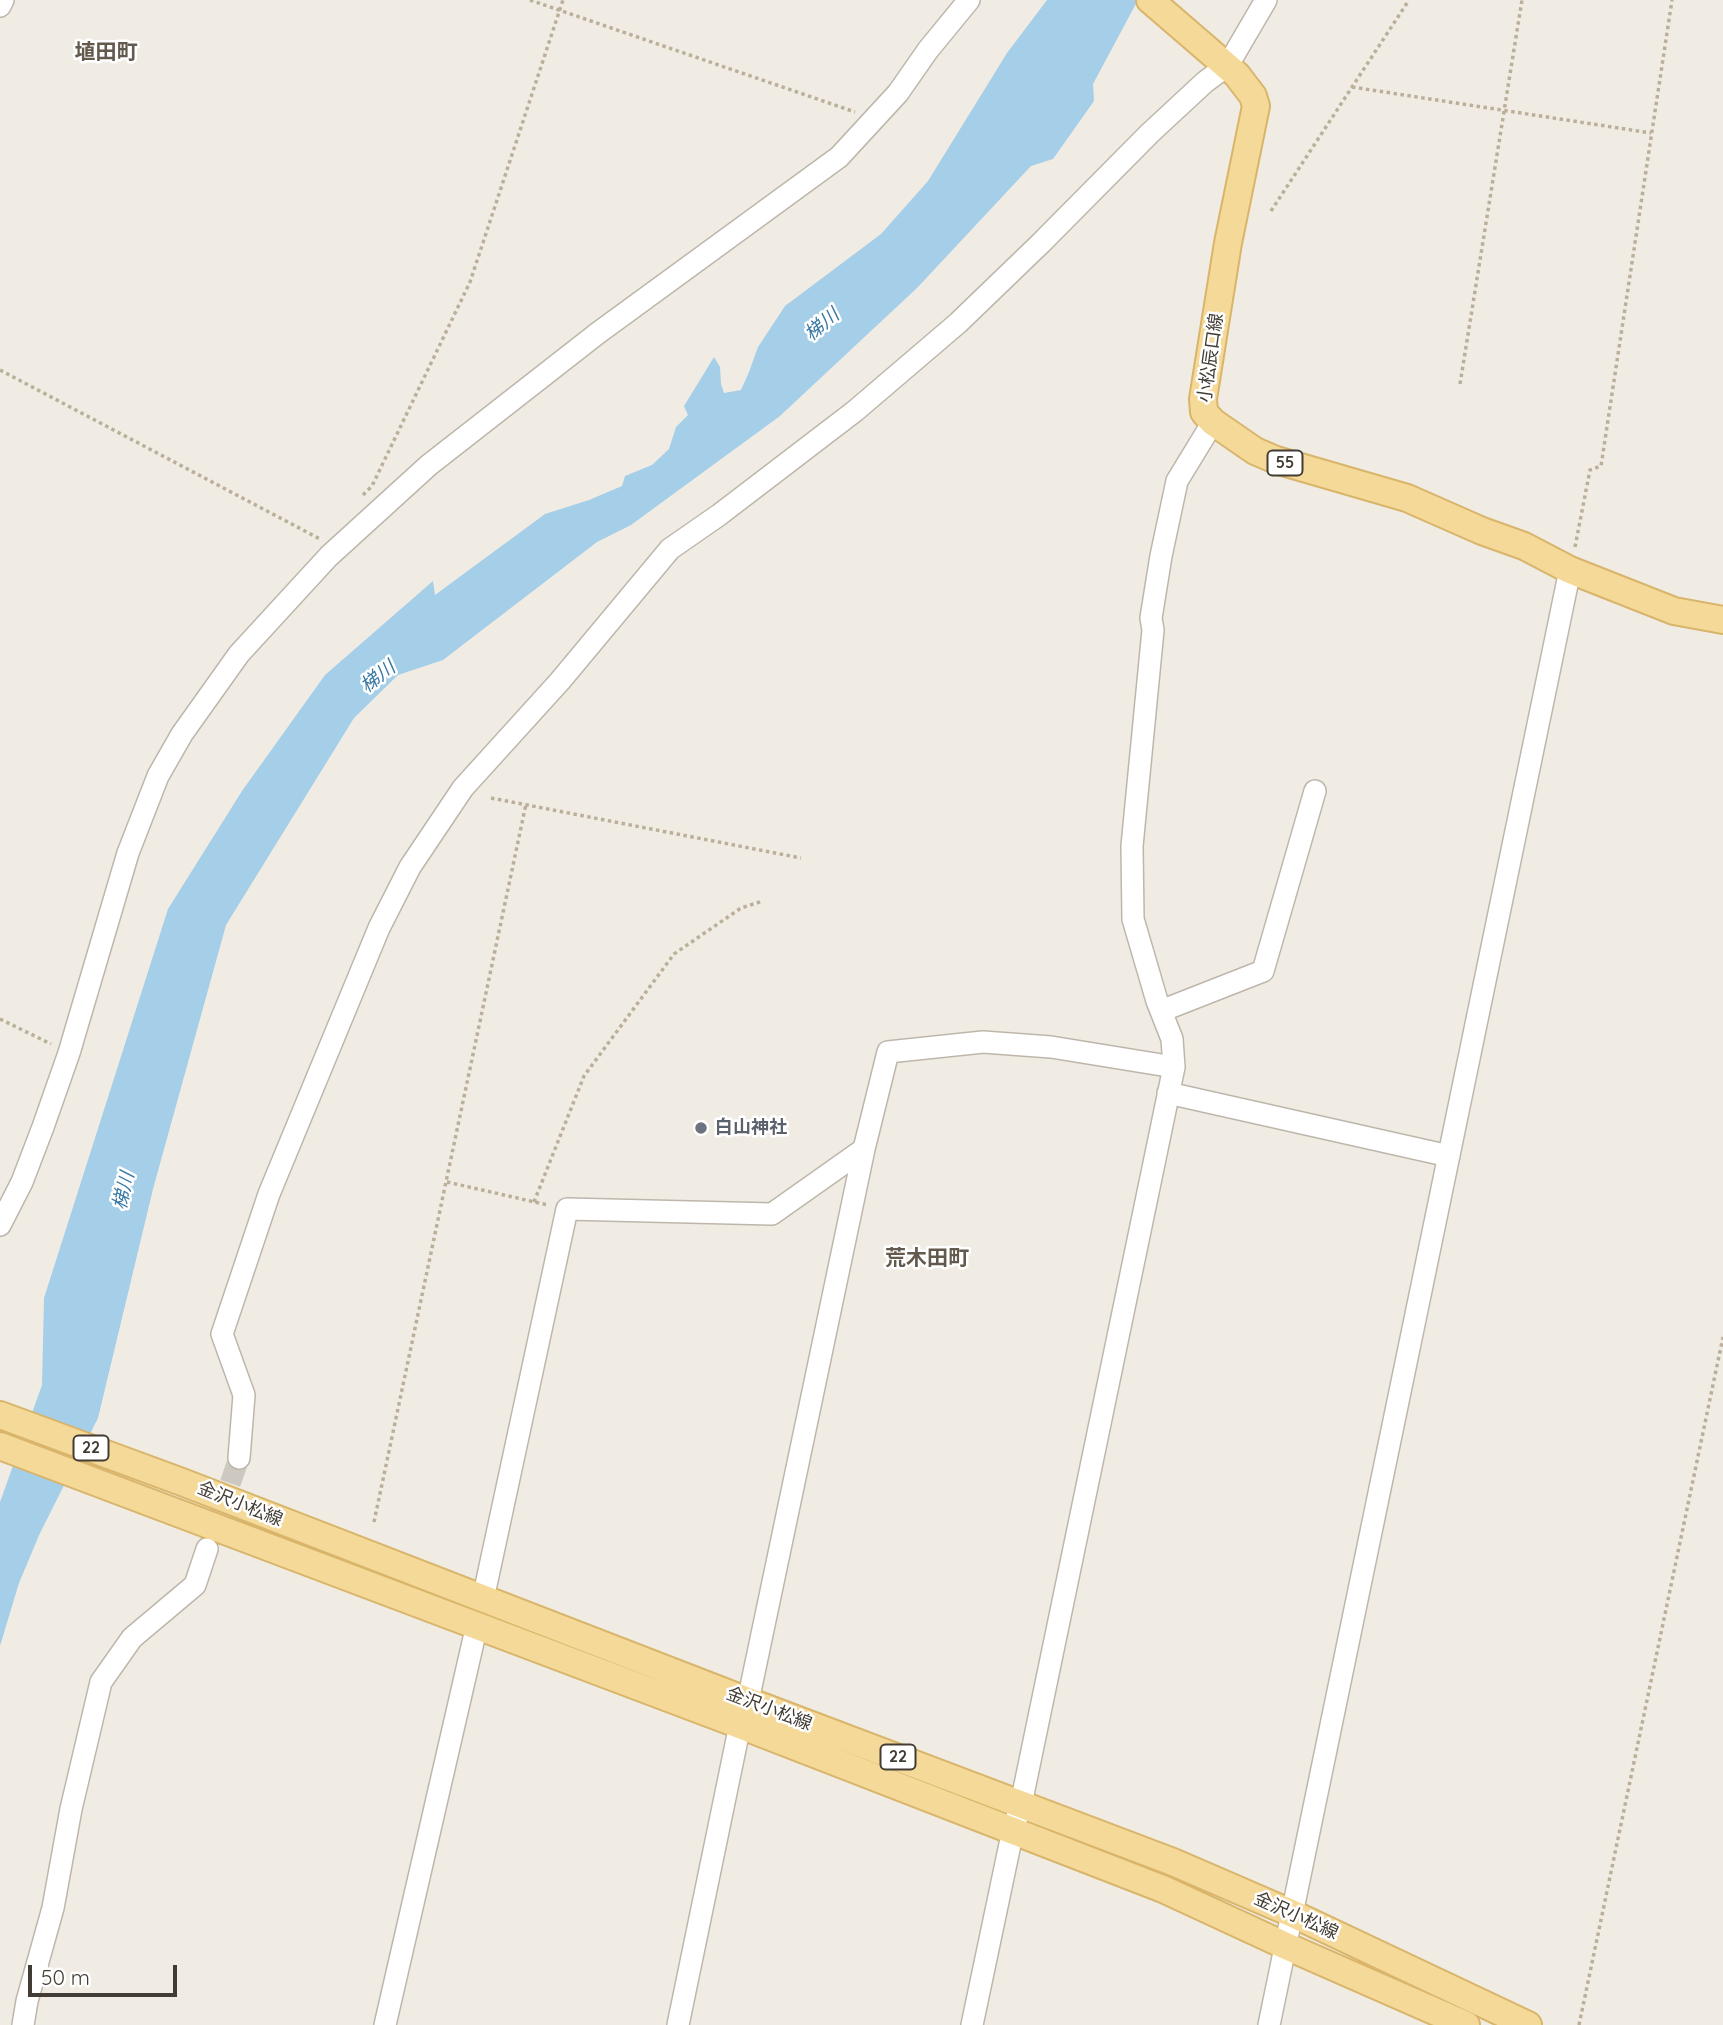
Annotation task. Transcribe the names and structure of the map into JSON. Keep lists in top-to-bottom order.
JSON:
{
  "streets": {
    "main road": [
      "小松辰口線",
      "55",
      "22",
      "金沢小松線"
    ]
  },
  "districts": ["埴田町", "荒木田町"],
  "water": ["梯川"],
  "places": ["白山神社"],
  "scale_bar": "50 m"
}
